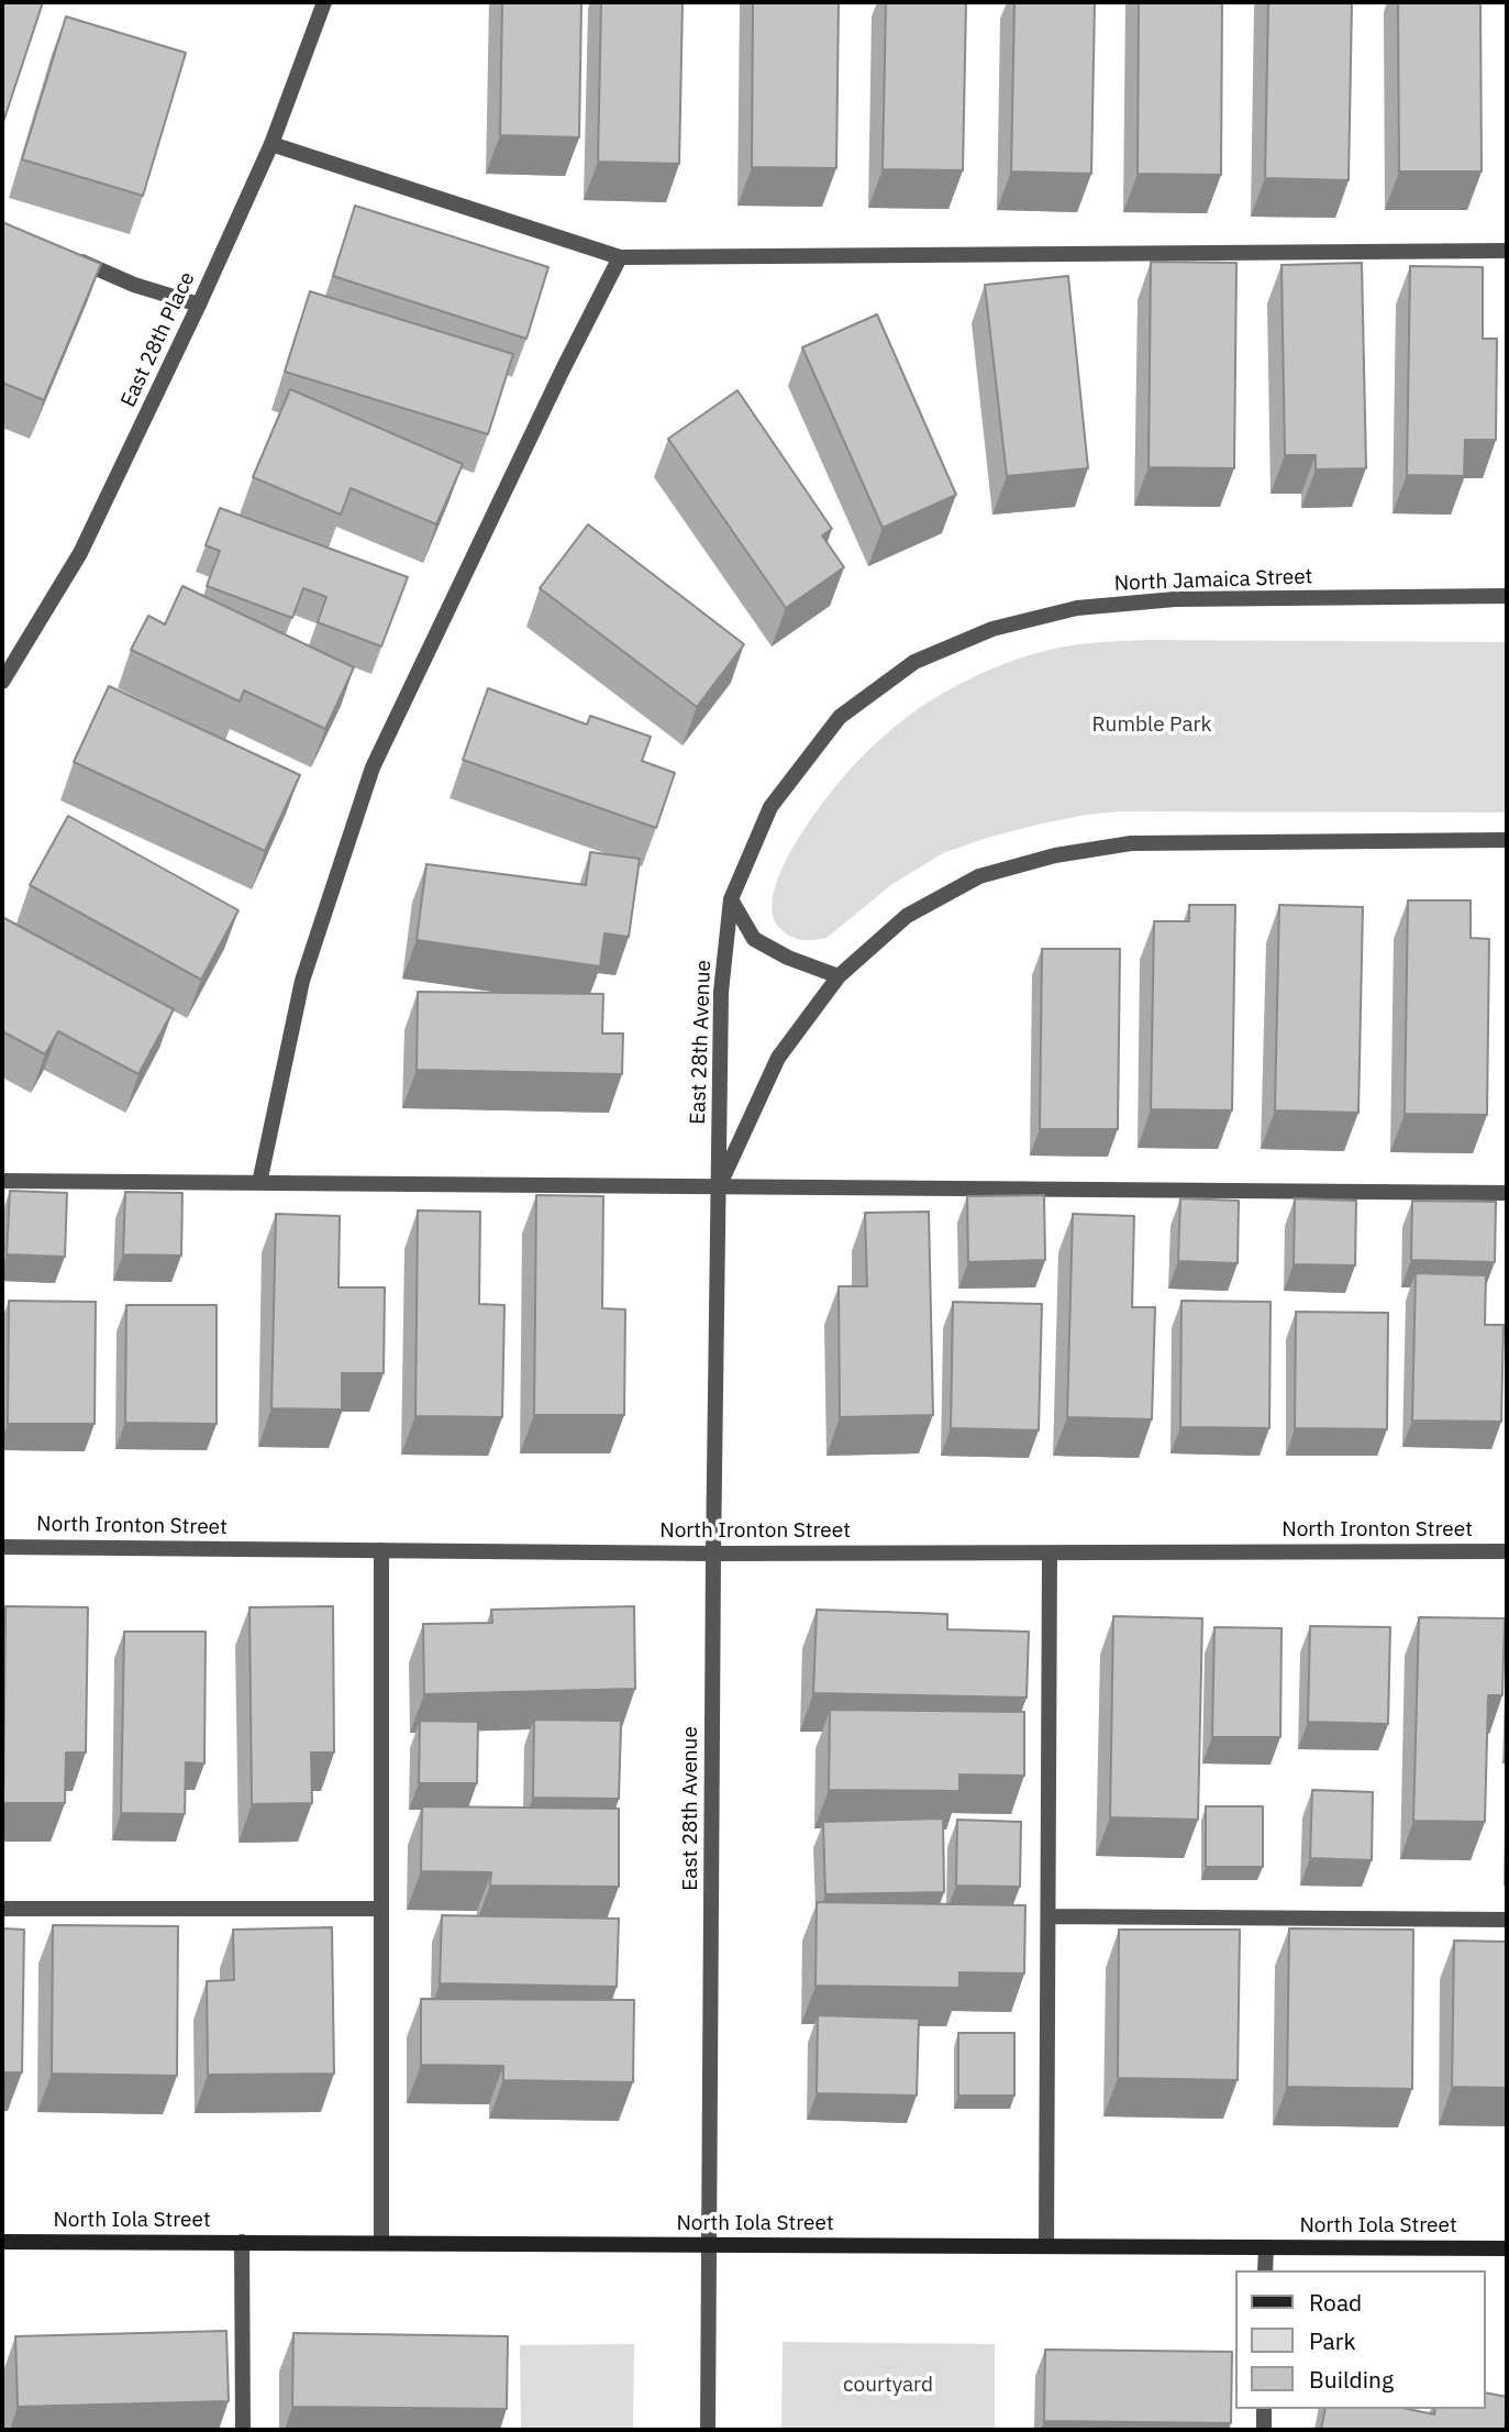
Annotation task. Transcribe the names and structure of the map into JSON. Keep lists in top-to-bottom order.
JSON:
{
  "streets": {
    "street": [
      "East 28th Place",
      "North Jamaica Street",
      "East 28th Avenue",
      "North Ironton Street",
      "North Iola Street"
    ]
  },
  "crossings": [
    ["North Jamaica Street", "East 28th Avenue"],
    ["East 28th Avenue", "North Ironton Street"],
    ["East 28th Avenue", "North Iola Street"]
  ],
  "parks": ["Rumble Park", "courtyard"],
  "legend": ["Road", "Park", "Building"]
}
